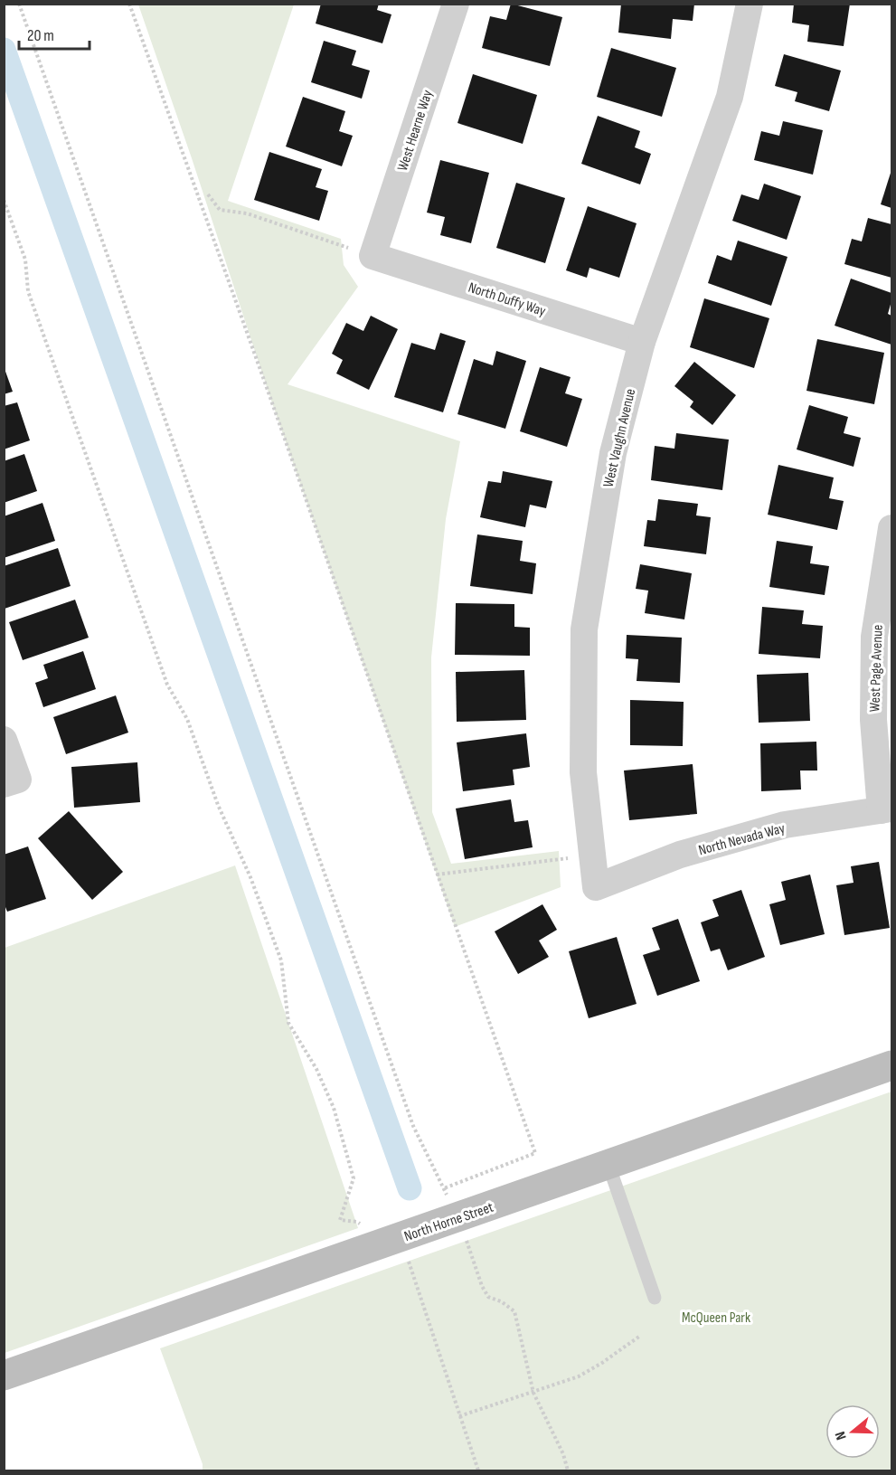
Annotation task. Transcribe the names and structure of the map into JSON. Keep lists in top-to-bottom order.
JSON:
{
  "streets": {
    "street": [
      "West Hearne Way",
      "North Duffy Way",
      "West Vaughn Avenue",
      "West Page Avenue",
      "North Nevada Way",
      "North Horne Street"
    ]
  },
  "crossings": [
    ["West Hearne Way", "North Duffy Way"],
    ["North Duffy Way", "West Vaughn Avenue"],
    ["West Vaughn Avenue", "North Nevada Way"],
    ["West Page Avenue", "North Nevada Way"]
  ],
  "parks": ["McQueen Park"],
  "scale_bar": "20 m",
  "north": "left"
}
